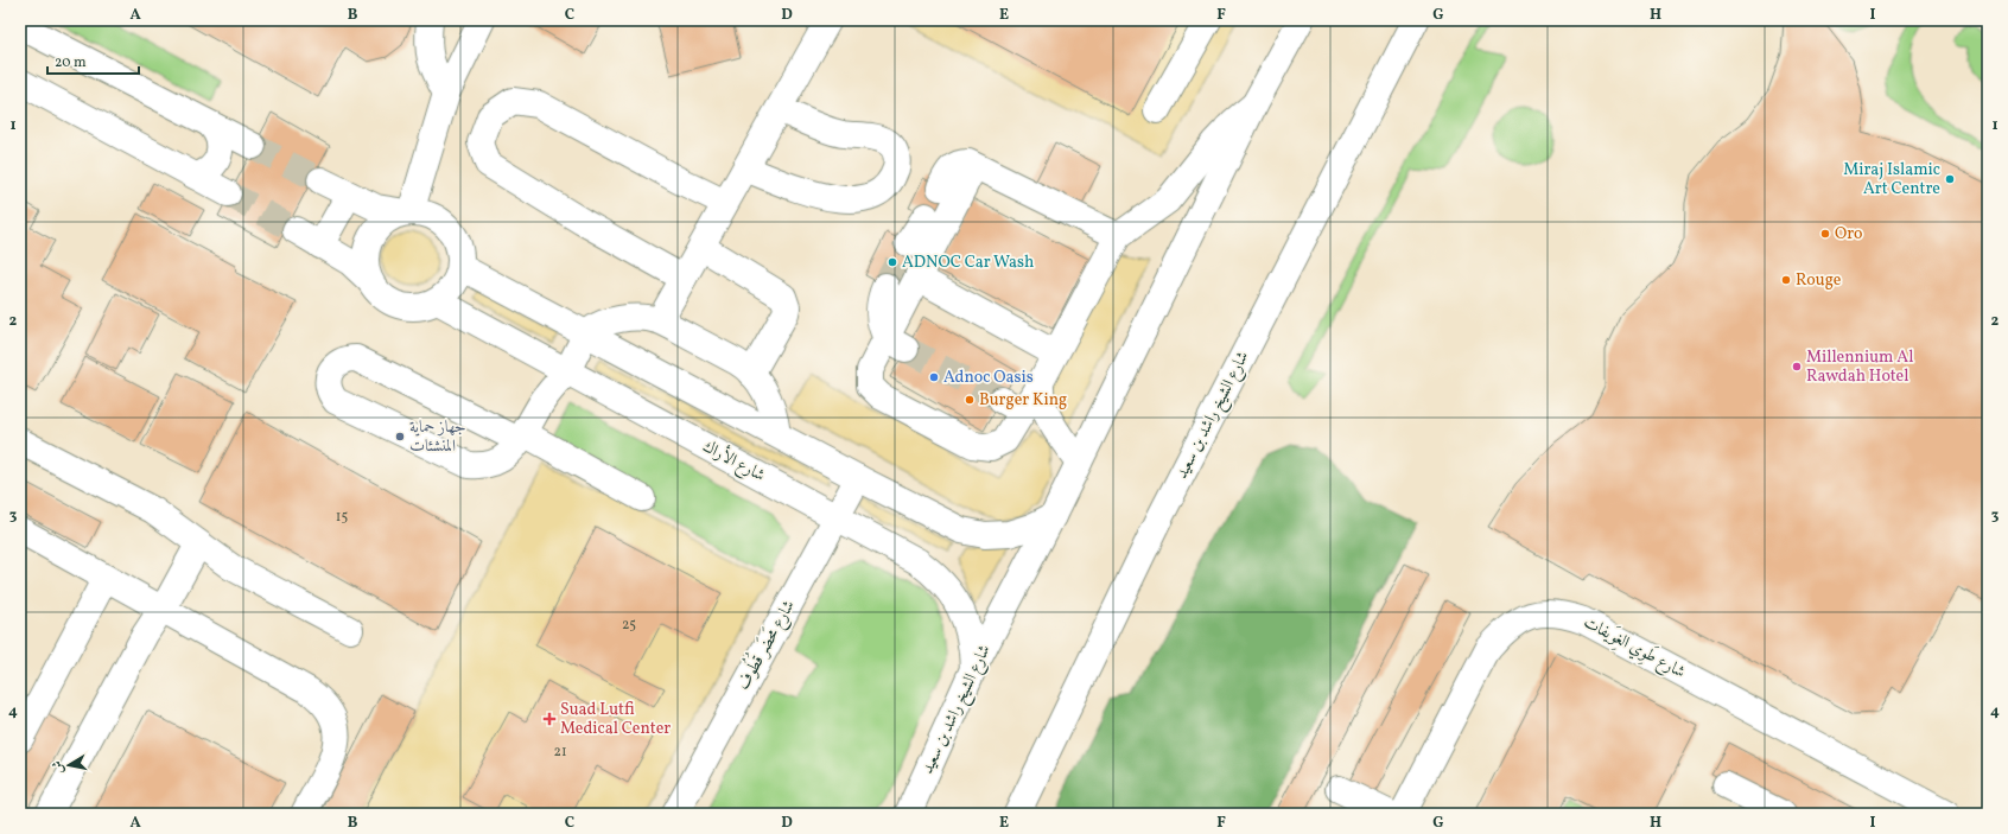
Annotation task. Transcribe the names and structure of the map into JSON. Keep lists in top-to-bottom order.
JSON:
{
  "streets": {
    "street": [
      "شارع الشيخ راشد بن سعيد",
      "شارع الأراك",
      "شارع مَحضَر قُطُوف",
      "شارع طَوِي الغِوَيفات"
    ]
  },
  "crossings": [
    ["شارع الشيخ راشد بن سعيد", "شارع الأراك"],
    ["شارع الأراك", "شارع مَحضَر قُطُوف"]
  ],
  "places": {
    "other": [
      "Miraj Islamic Art Centre",
      "Oro",
      "ADNOC Car Wash",
      "Rouge",
      "Millennium Al Rawdah Hotel",
      "Adnoc Oasis",
      "Burger King",
      "جهاز حماية المنشئات"
    ],
    "health": ["Suad Lutfi Medical Center"]
  },
  "house_numbers": ["15", "25", "21"],
  "scale_bar": "20 m",
  "north": "left",
  "grid": {
    "columns": [
      "A",
      "B",
      "C",
      "D",
      "E",
      "F",
      "G",
      "H",
      "I"
    ],
    "rows": [
      "1",
      "2",
      "3",
      "4"
    ]
  }
}
